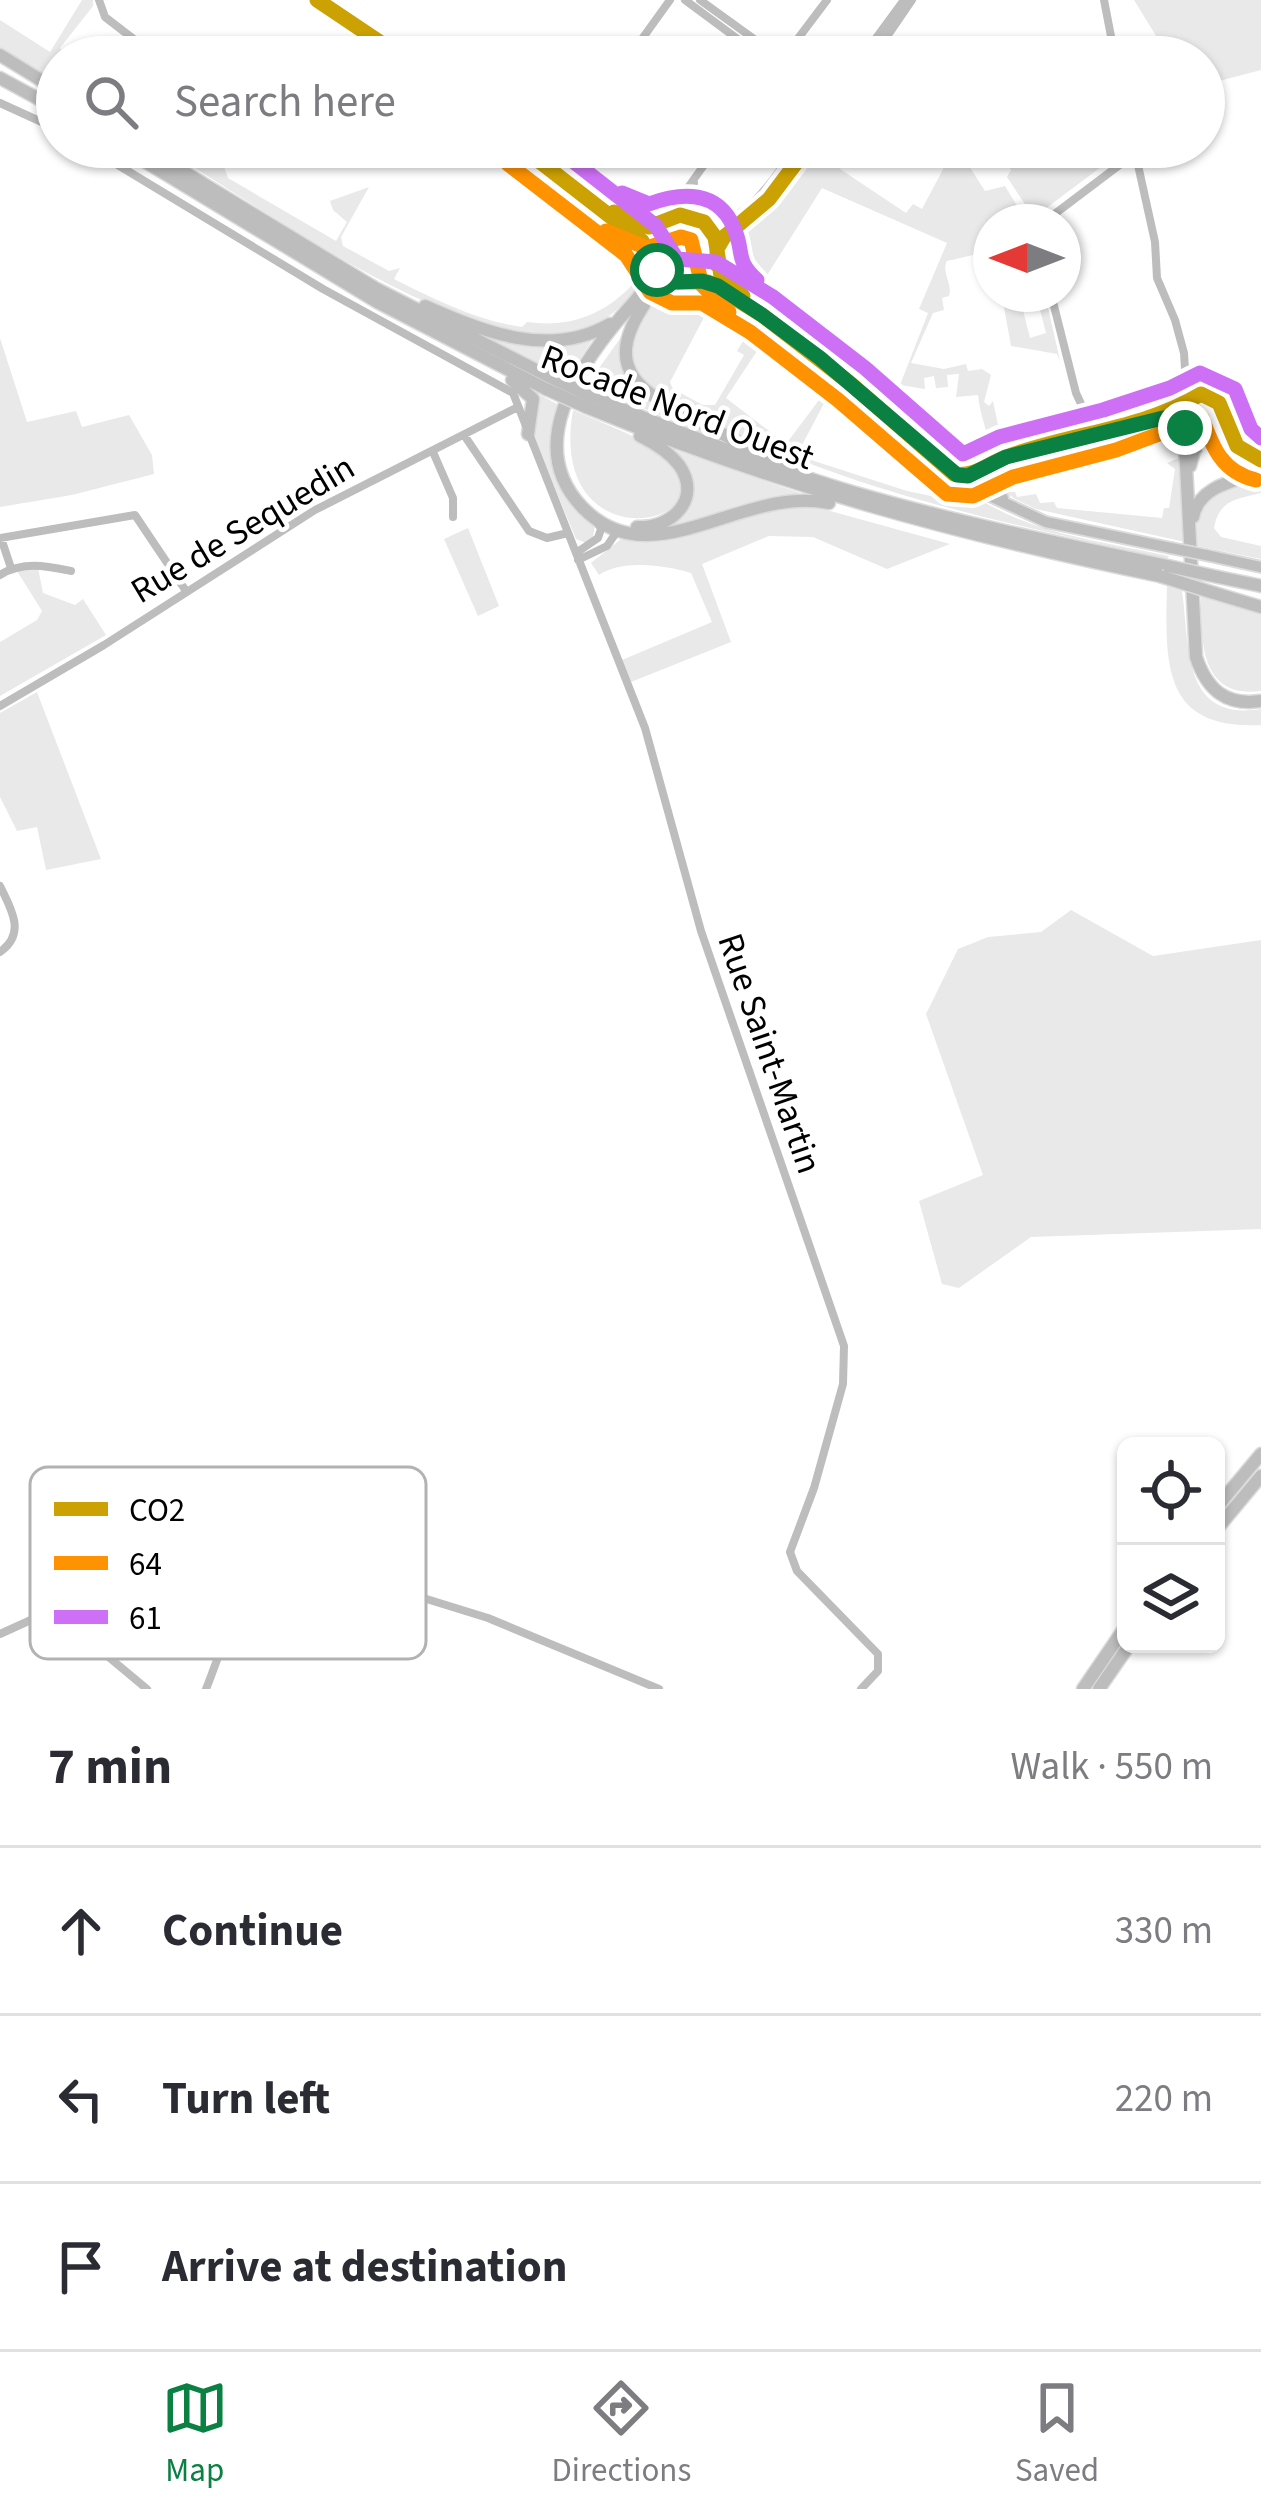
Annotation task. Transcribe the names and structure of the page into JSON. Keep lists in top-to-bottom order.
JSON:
{
  "streets": {
    "highway": ["Rocade Nord Ouest"],
    "street": ["Rue de Sequedin", "Rue Saint-Martin"]
  },
  "lines": ["transit line CO2", "transit line 64", "transit line 61"],
  "legend": ["CO2", "64", "61"],
  "north": "left",
  "page": {
    "search": "Search here",
    "heading": ["7 min", "Walk · 550 m"],
    "list": [
      ["Continue", "330 m"],
      ["Turn left", "220 m"],
      "Arrive at destination"
    ],
    "nav": ["Map", "Directions", "Saved"]
  }
}
